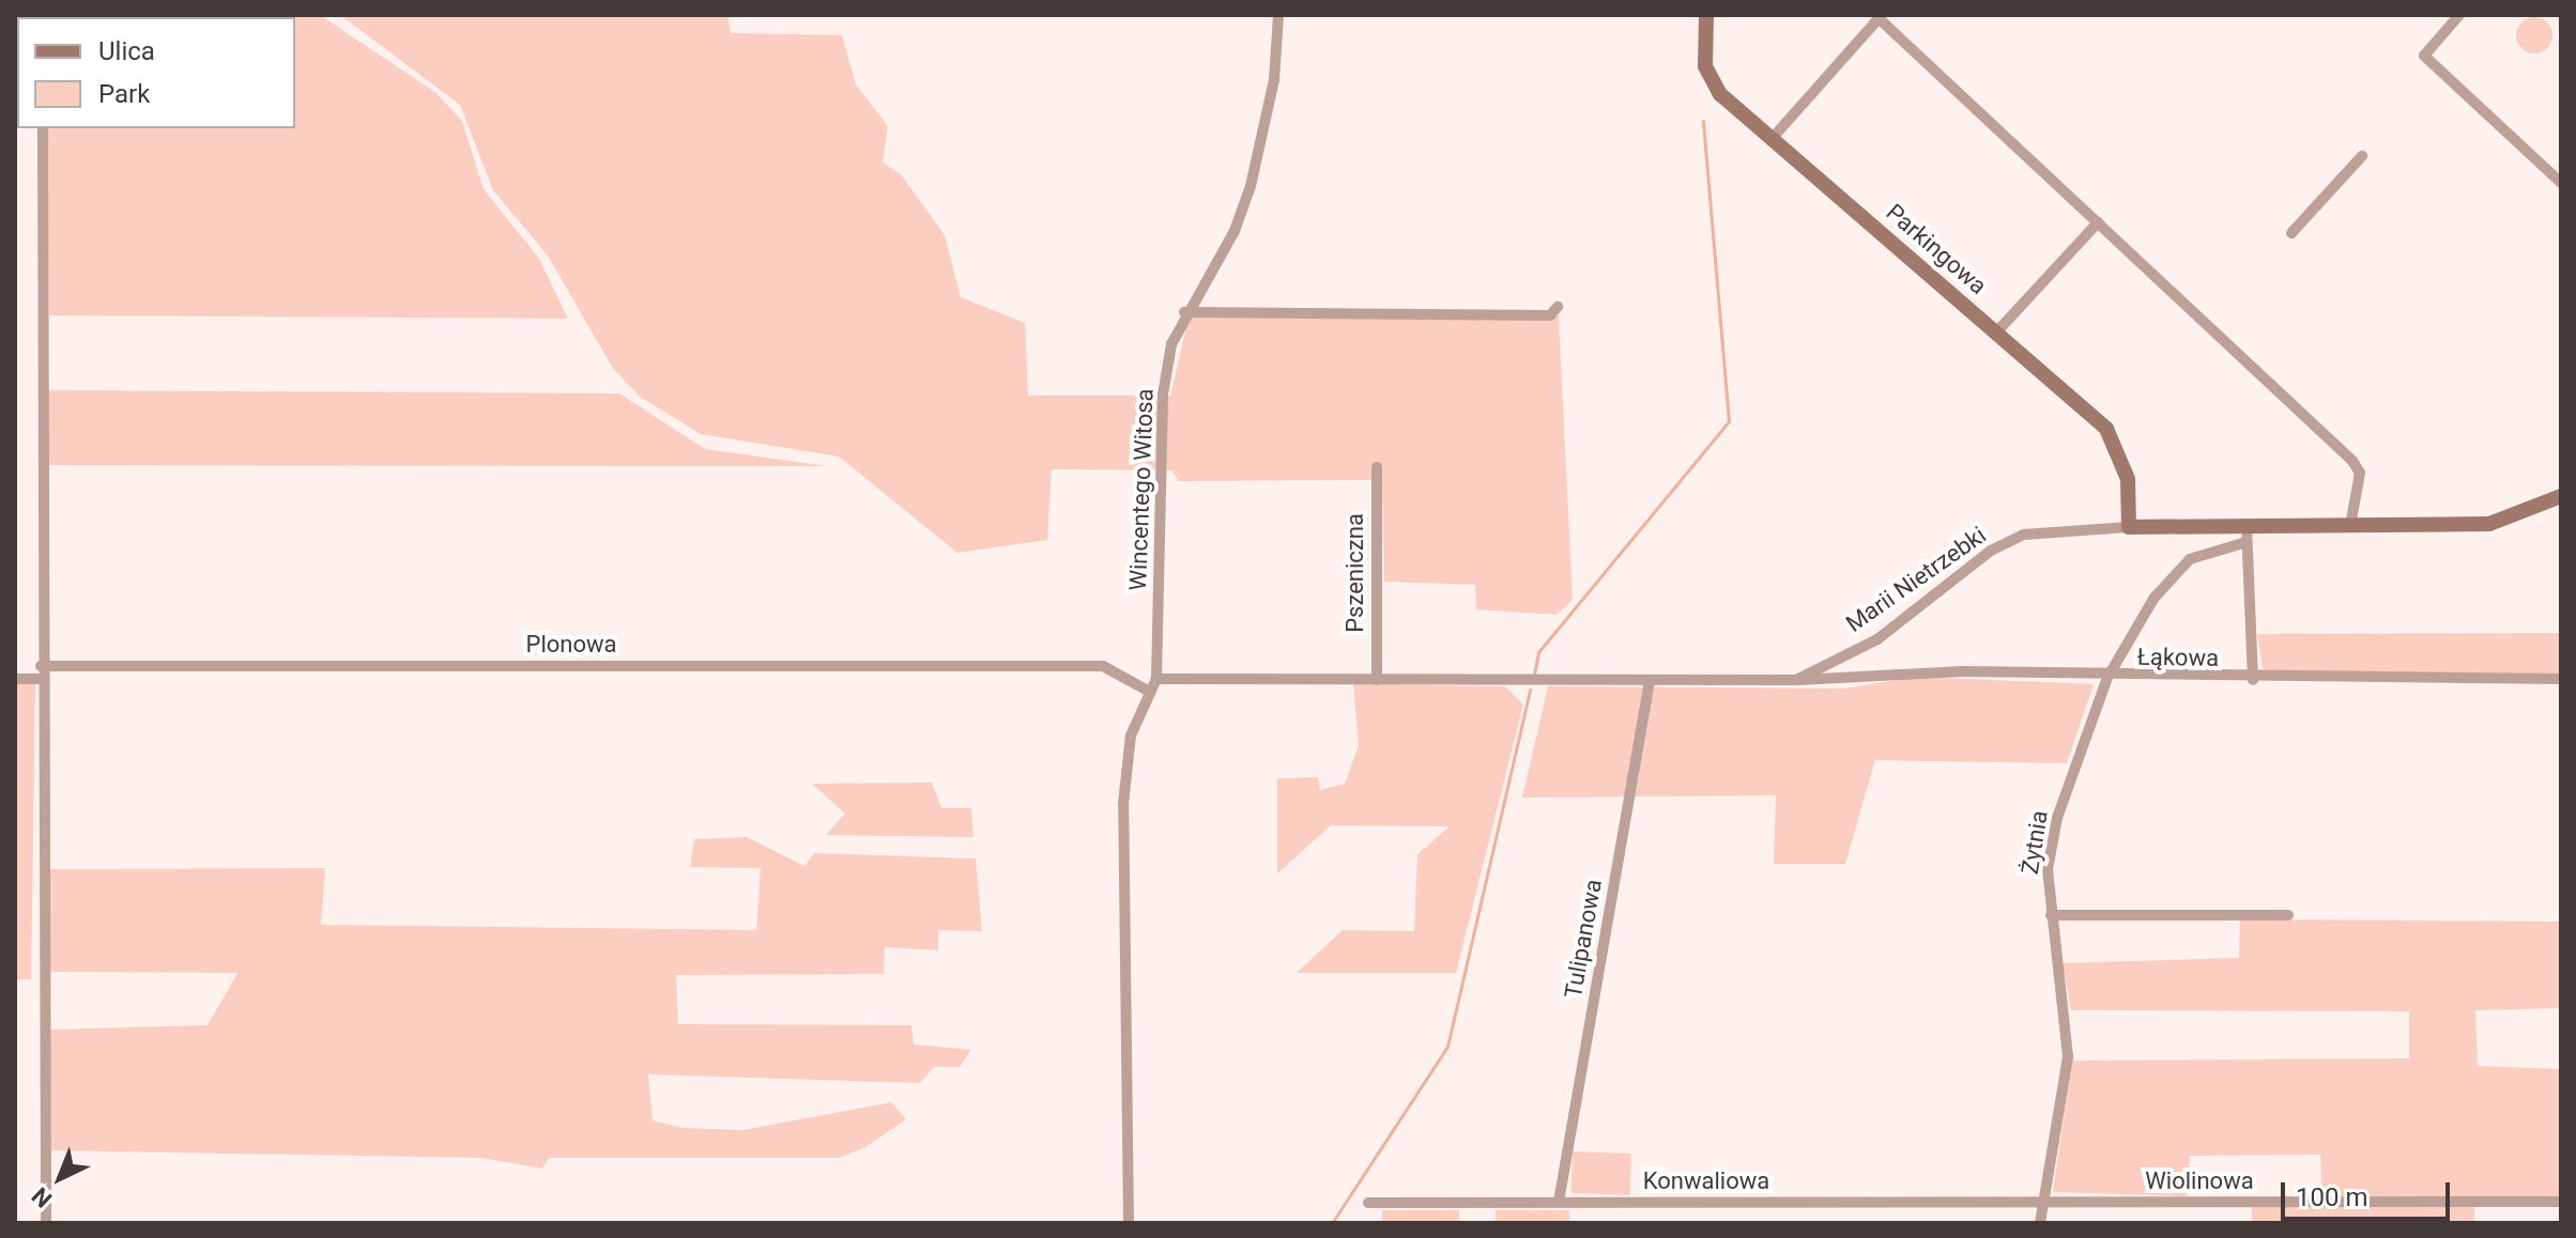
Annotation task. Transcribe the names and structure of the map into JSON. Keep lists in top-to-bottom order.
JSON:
{
  "streets": {
    "street": [
      "Parkingowa",
      "Wincentego Witosa",
      "Pszeniczna",
      "Marii Nietrzebki",
      "Plonowa",
      "Łąkowa",
      "Żytnia",
      "Tulipanowa",
      "Konwaliowa",
      "Wiolinowa"
    ]
  },
  "crossings": [
    ["Parkingowa", "Marii Nietrzebki"],
    ["Wincentego Witosa", "Marii Nietrzebki"],
    ["Pszeniczna", "Marii Nietrzebki"],
    ["Marii Nietrzebki", "Łąkowa"],
    ["Marii Nietrzebki", "Żytnia"],
    ["Marii Nietrzebki", "Tulipanowa"],
    ["Łąkowa", "Żytnia"],
    ["Żytnia", "Konwaliowa"],
    ["Żytnia", "Wiolinowa"],
    ["Tulipanowa", "Konwaliowa"],
    ["Konwaliowa", "Wiolinowa"]
  ],
  "legend": ["Ulica", "Park"],
  "scale_bar": "100 m",
  "north": "bottom left"
}
